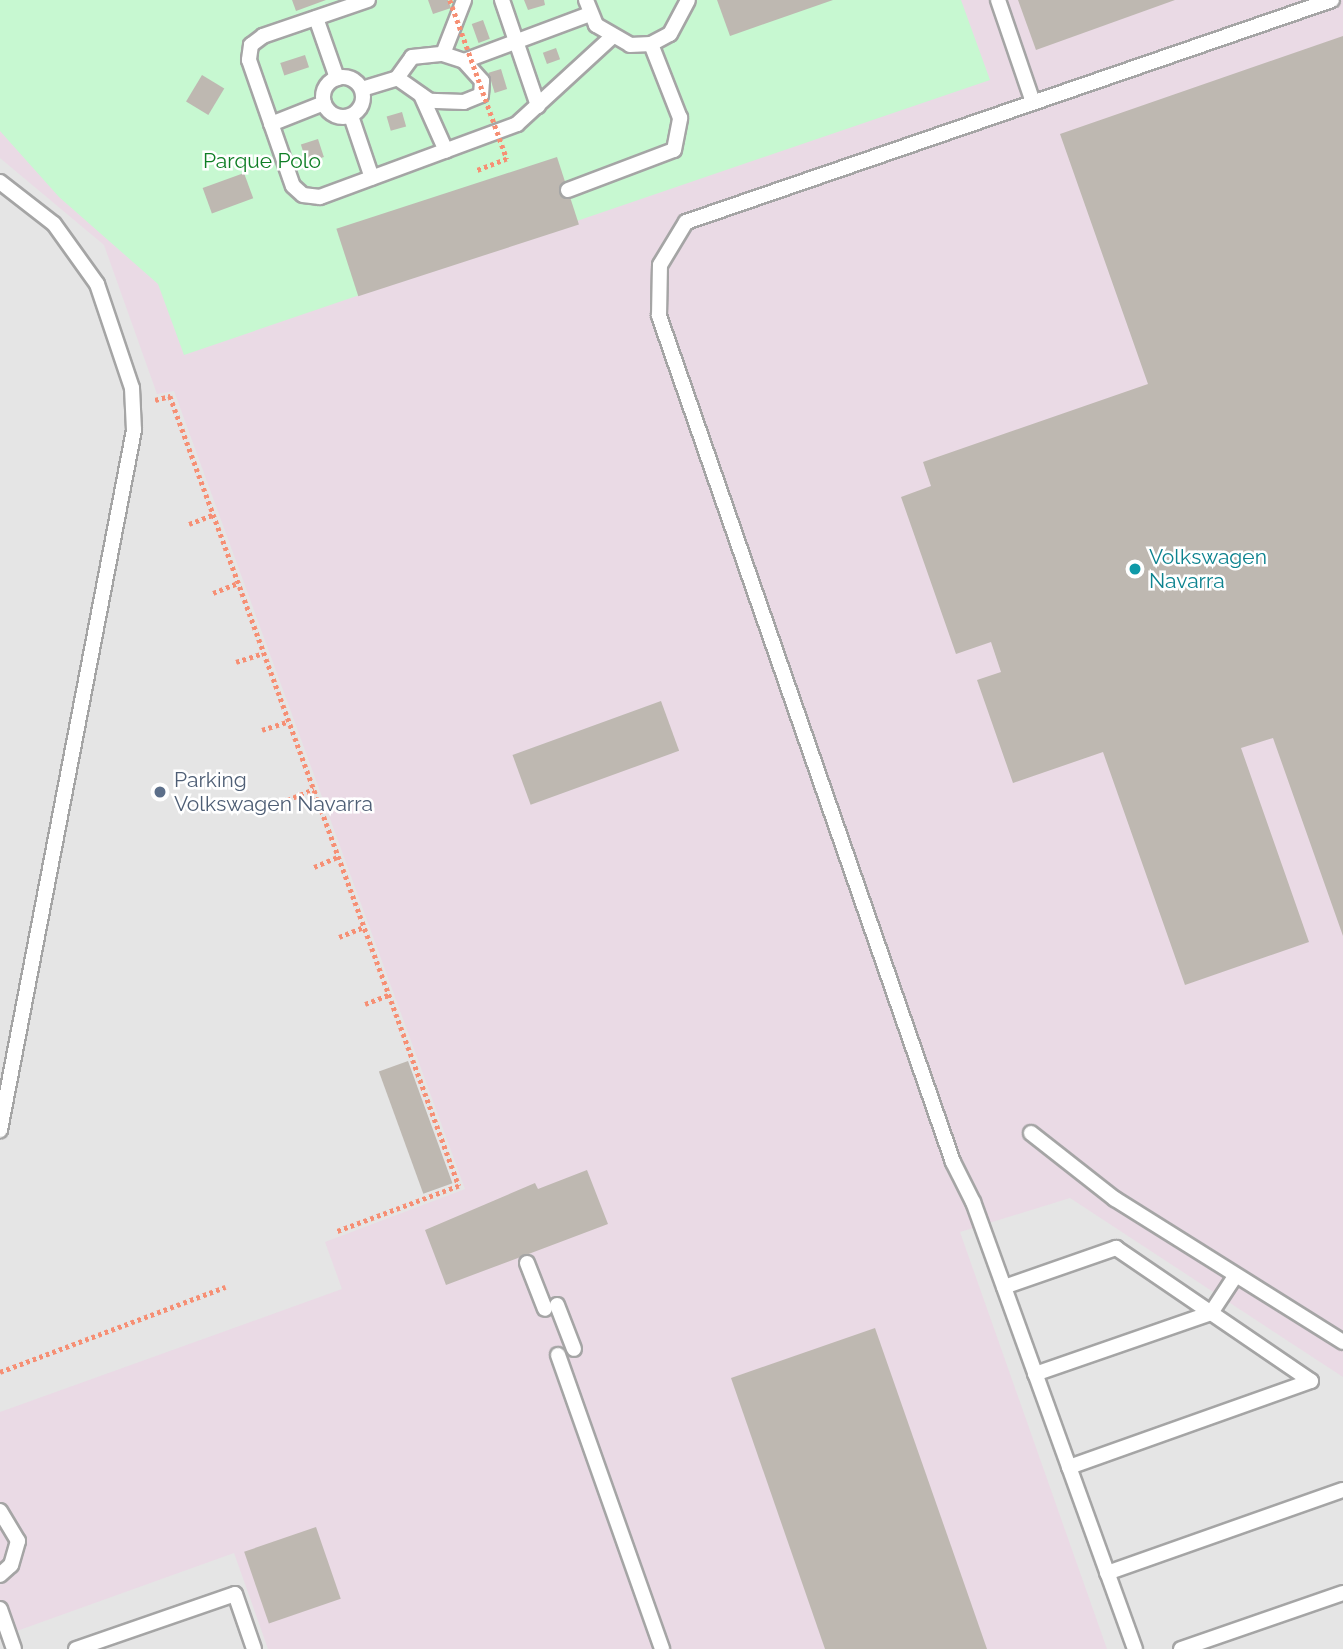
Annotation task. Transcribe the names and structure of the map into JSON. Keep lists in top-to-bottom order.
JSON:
{
  "parks": ["Parque Polo"],
  "places": ["Volkswagen Navarra", "Parking Volkswagen Navarra"]
}
